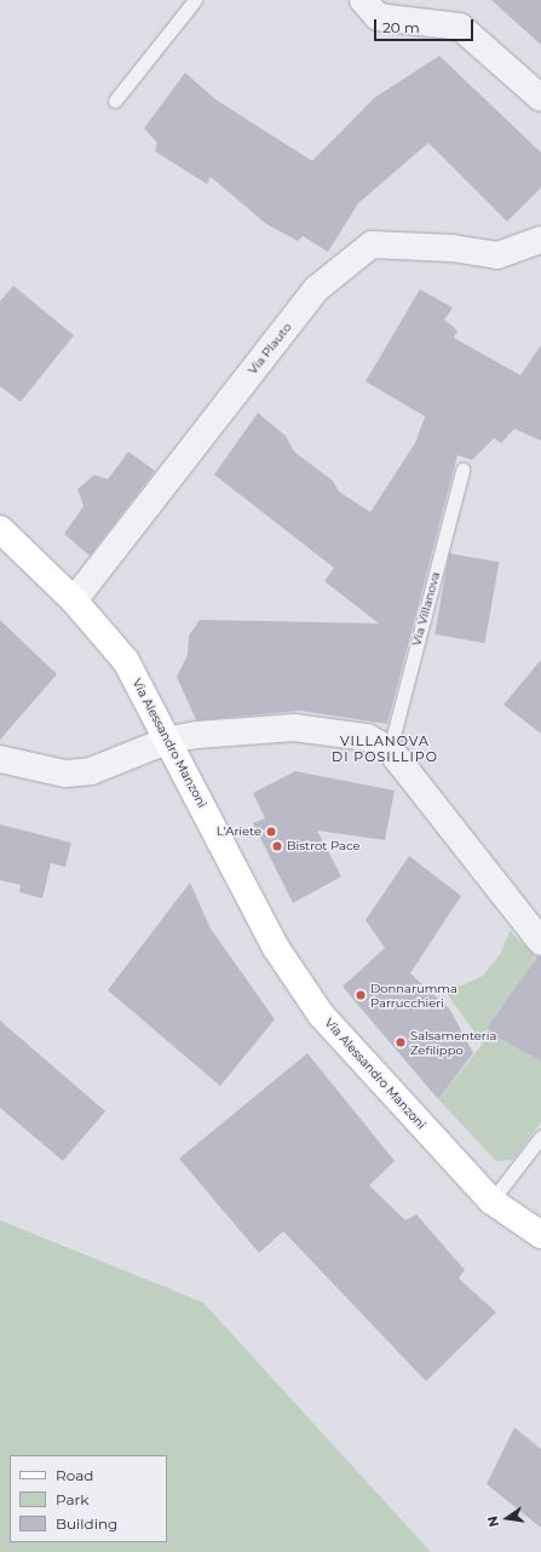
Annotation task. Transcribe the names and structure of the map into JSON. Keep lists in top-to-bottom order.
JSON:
{
  "streets": {
    "street": ["Via Plauto", "Via Alessandro Manzoni"],
    "lane": ["Via Villanova"]
  },
  "crossings": [
    ["Via Plauto", "Via Alessandro Manzoni"]
  ],
  "districts": ["VILLANOVA DI POSILLIPO"],
  "places": [
    "L'Ariete",
    "Bistrot Pace",
    "Donnarumma Parrucchieri",
    "Salsamenteria Zefilippo"
  ],
  "legend": ["Road", "Park", "Building"],
  "scale_bar": "20 m",
  "north": "left"
}
